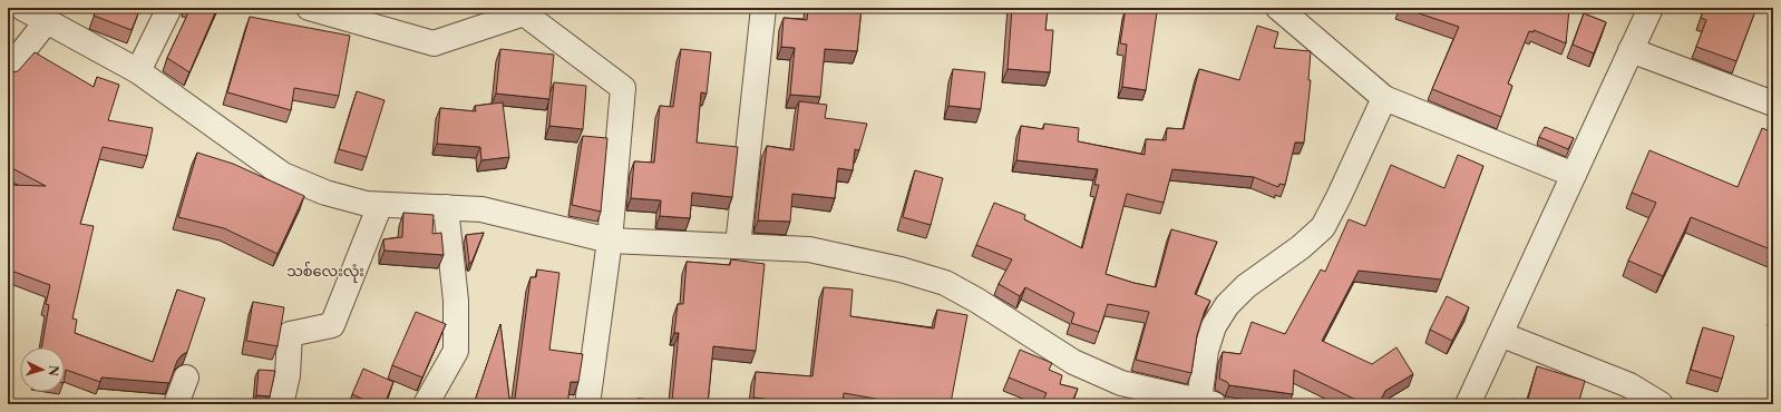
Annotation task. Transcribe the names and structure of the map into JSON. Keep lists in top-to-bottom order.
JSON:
{
  "districts": ["သစ်လေးလုံး"],
  "north": "right"
}
